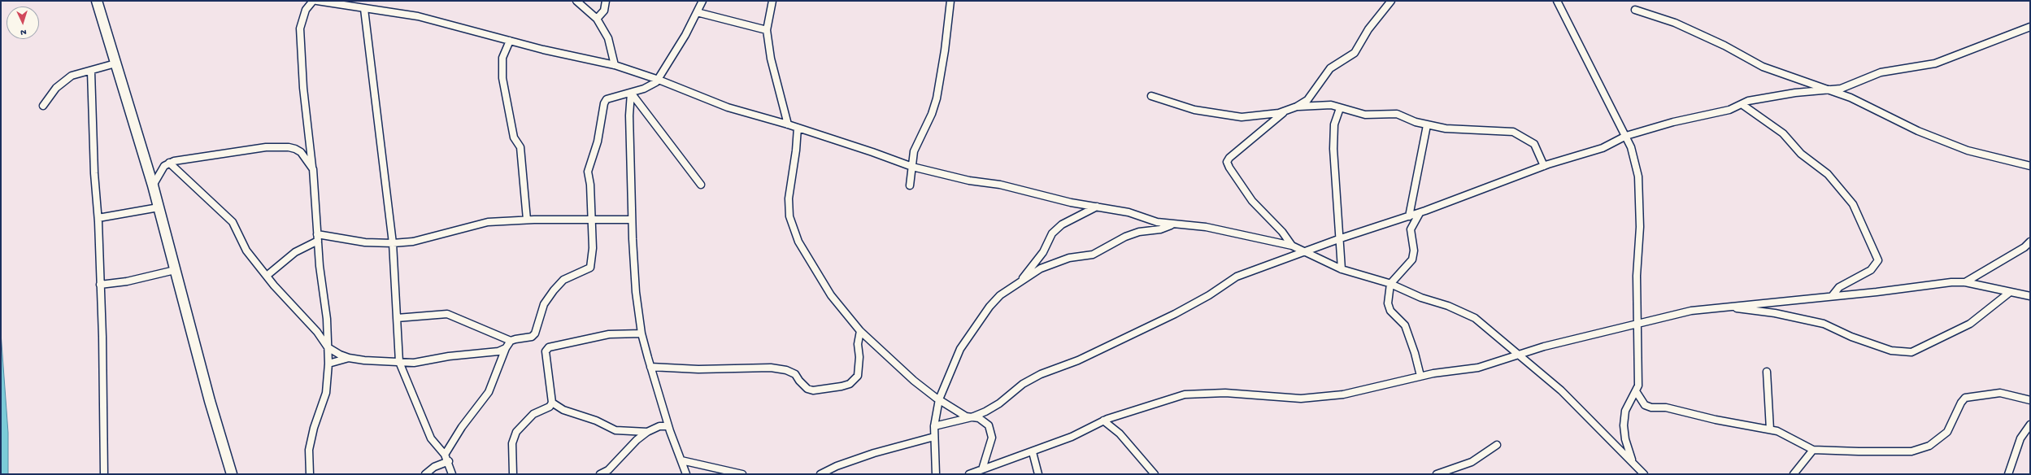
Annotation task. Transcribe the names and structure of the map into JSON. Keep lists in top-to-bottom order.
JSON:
{
  "north": "bottom"
}
